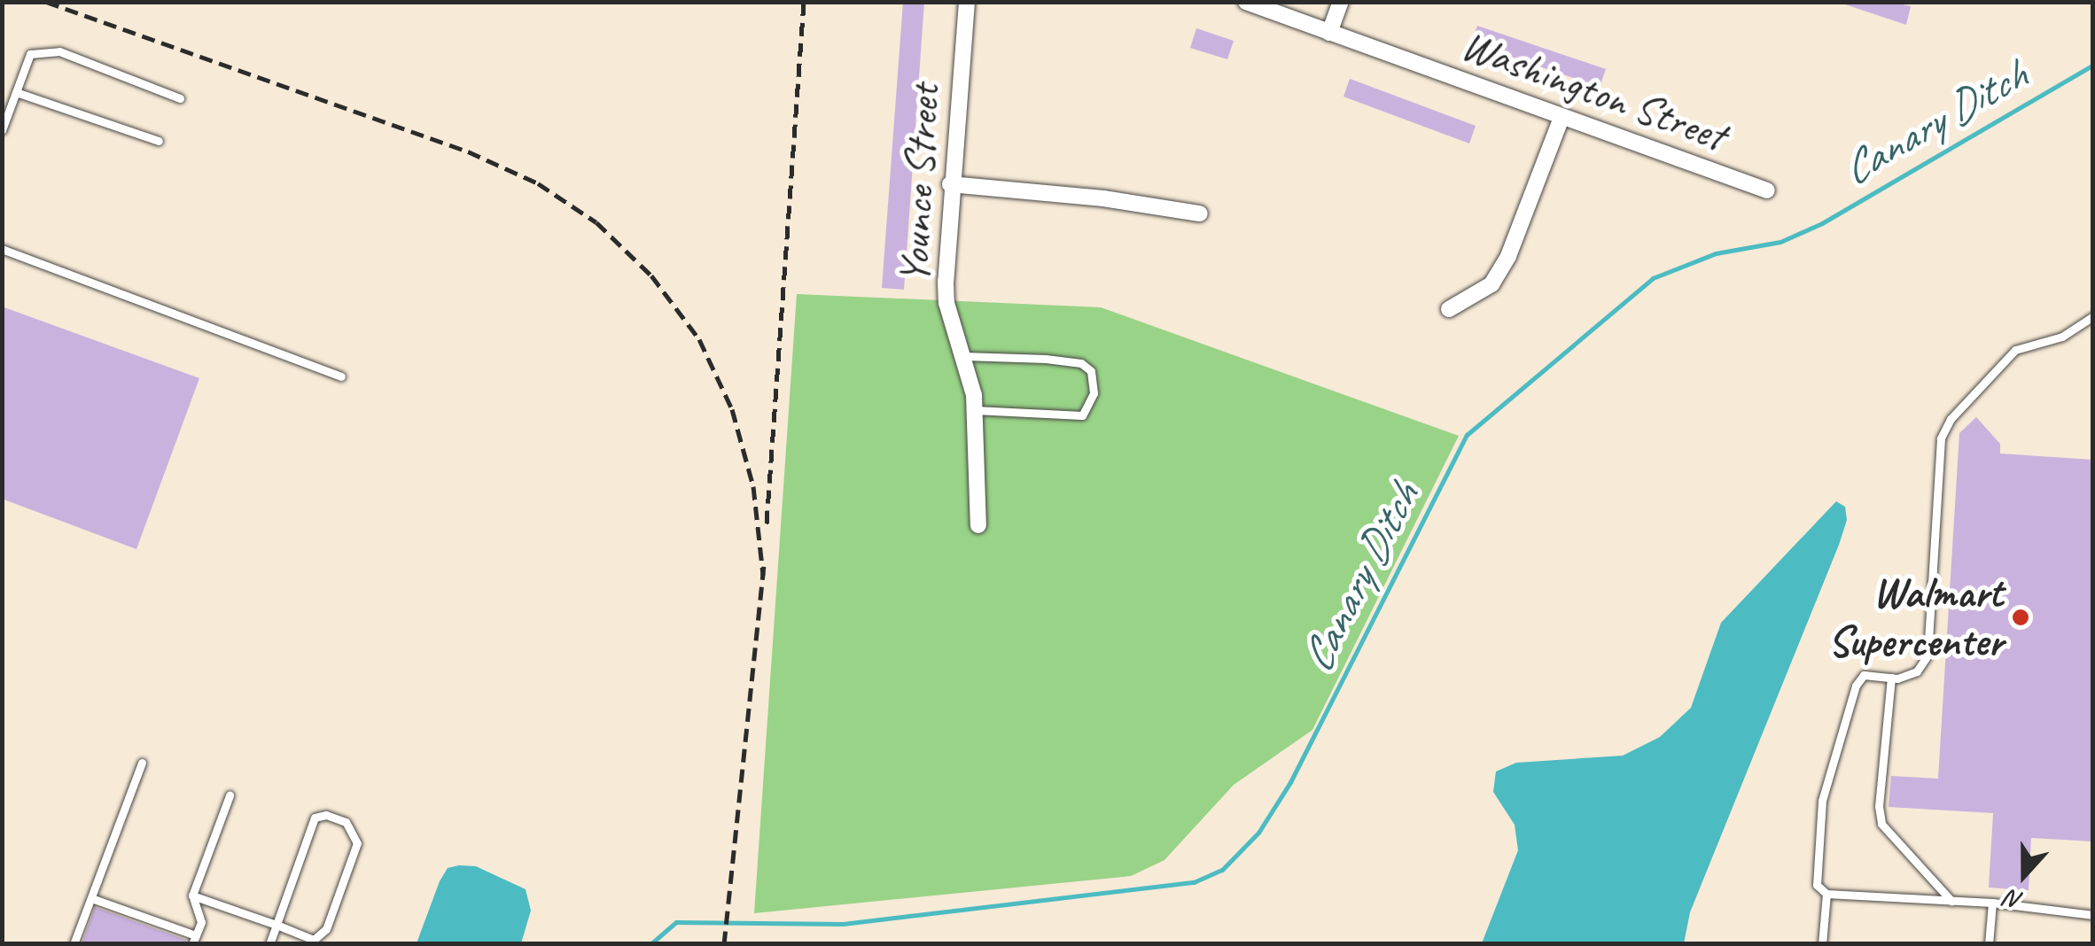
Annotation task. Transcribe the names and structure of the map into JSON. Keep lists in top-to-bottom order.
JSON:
{
  "streets": {
    "street": ["Washington Street", "Younce Street"]
  },
  "water": ["Canary Ditch"],
  "places": ["Walmart Supercenter"],
  "north": "bottom"
}
